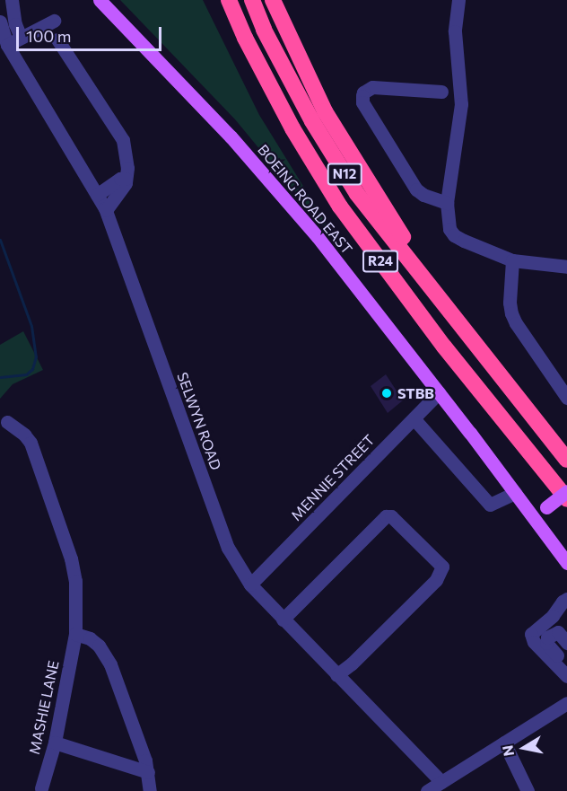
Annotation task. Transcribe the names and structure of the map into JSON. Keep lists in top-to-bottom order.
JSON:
{
  "streets": {
    "highway": ["N12", "R24"],
    "main road": ["BOEING ROAD EAST"],
    "street": ["SELWYN ROAD", "MENNIE STREET", "MASHIE LANE"]
  },
  "crossings": [
    ["N12", "R24"],
    ["BOEING ROAD EAST", "MENNIE STREET"],
    ["SELWYN ROAD", "MENNIE STREET"]
  ],
  "places": ["STBB"],
  "scale_bar": "100 m",
  "north": "left"
}
